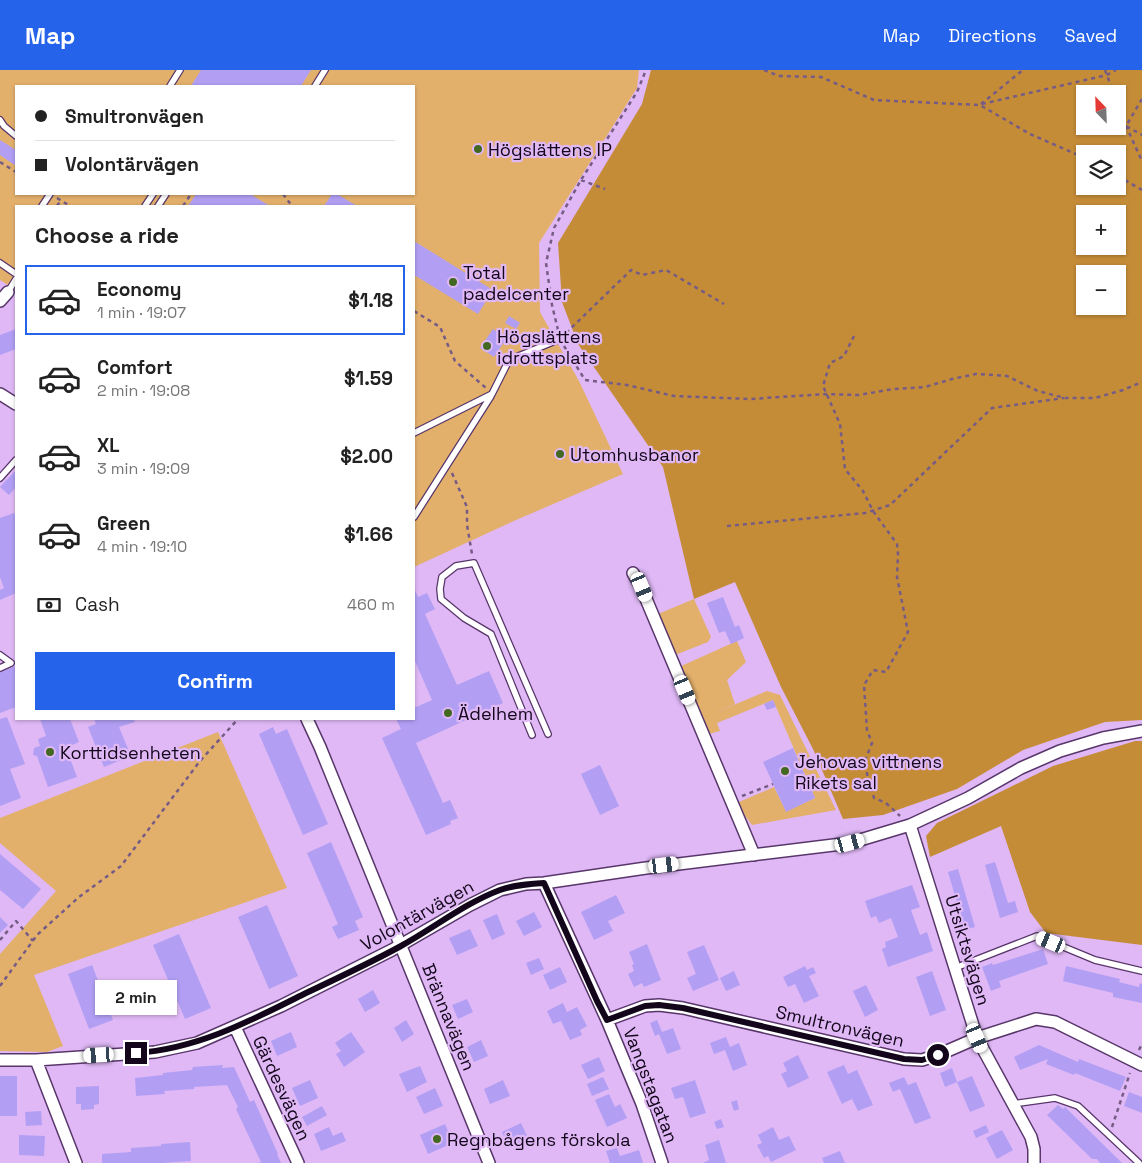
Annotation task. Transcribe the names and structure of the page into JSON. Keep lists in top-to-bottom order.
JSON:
{
  "streets": {
    "street": [
      "Volontärvägen",
      "Utsiktsvägen",
      "Brännavägen",
      "Smultronvägen",
      "Vangstagatan",
      "Gärdesvägen"
    ]
  },
  "crossings": [
    ["Volontärvägen", "Utsiktsvägen"],
    ["Volontärvägen", "Brännavägen"],
    ["Volontärvägen", "Vangstagatan"],
    ["Volontärvägen", "Gärdesvägen"],
    ["Utsiktsvägen", "Smultronvägen"],
    ["Smultronvägen", "Vangstagatan"]
  ],
  "places": [
    "Högslättens IP",
    "Total padelcenter",
    "Högslättens idrottsplats",
    "Utomhusbanor",
    "Ädelhem",
    "Korttidsenheten",
    "Jehovas vittnens Rikets sal",
    "Regnbågens förskola"
  ],
  "north": "top left",
  "page": {
    "header": "Map",
    "nav": ["Map", "Directions", "Saved"],
    "map_buttons": ["+", "−"],
    "banner": ["Smultronvägen", "Volontärvägen"],
    "heading": "Choose a ride",
    "list": [
      {
        "name": "Economy",
        "note": "1 min · 19:07",
        "value": "$1.18"
      },
      {
        "name": "Comfort",
        "note": "2 min · 19:08",
        "value": "$1.59"
      },
      {
        "name": "XL",
        "note": "3 min · 19:09",
        "value": "$2.00"
      },
      {
        "name": "Green",
        "note": "4 min · 19:10",
        "value": "$1.66"
      }
    ],
    "pay": ["Cash", "460 m"],
    "buttons": "Confirm",
    "bubble": "2 min"
  }
}
